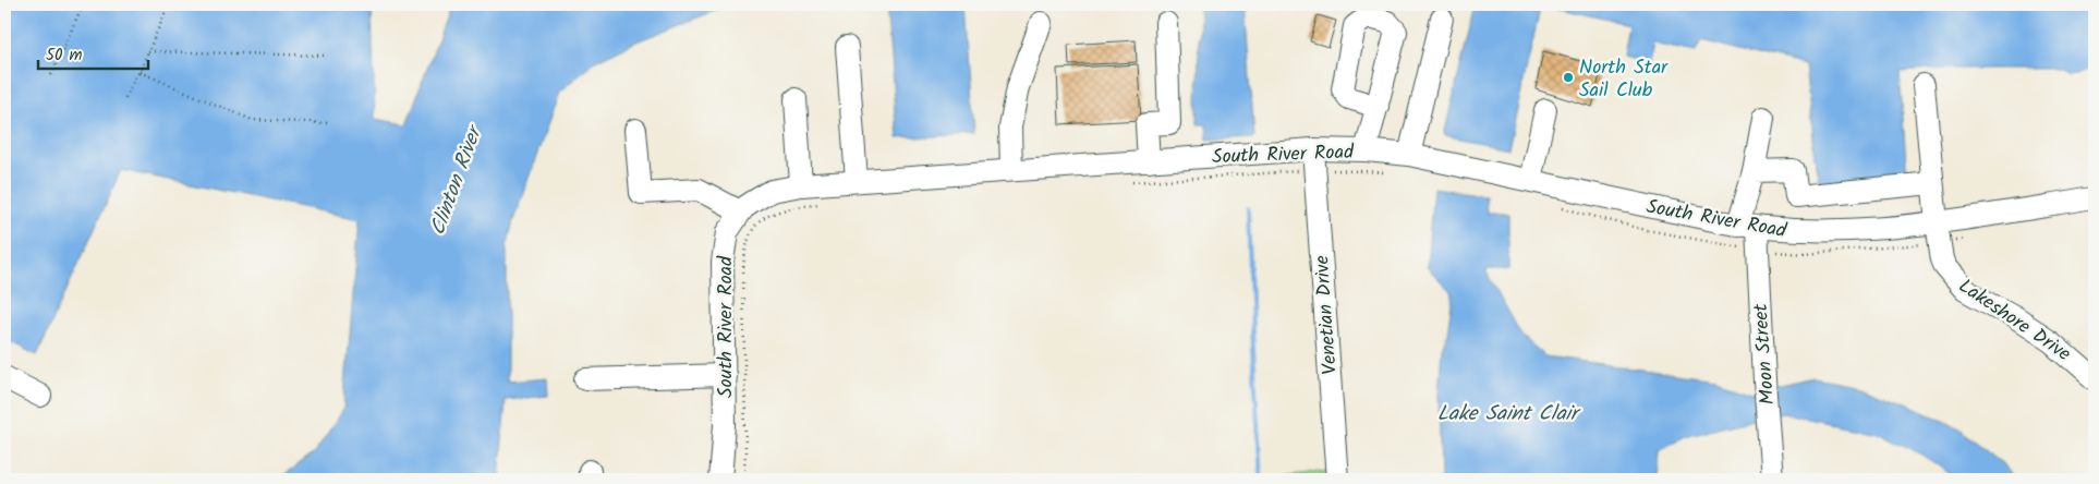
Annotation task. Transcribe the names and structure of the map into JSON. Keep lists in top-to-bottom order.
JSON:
{
  "streets": {
    "street": [
      "South River Road",
      "Venetian Drive",
      "Lakeshore Drive",
      "Moon Street"
    ]
  },
  "crossings": [
    ["South River Road", "Venetian Drive"],
    ["South River Road", "Lakeshore Drive"],
    ["South River Road", "Moon Street"]
  ],
  "water": ["Clinton River", "Lake Saint Clair"],
  "places": ["North Star Sail Club"],
  "scale_bar": "50 m"
}
